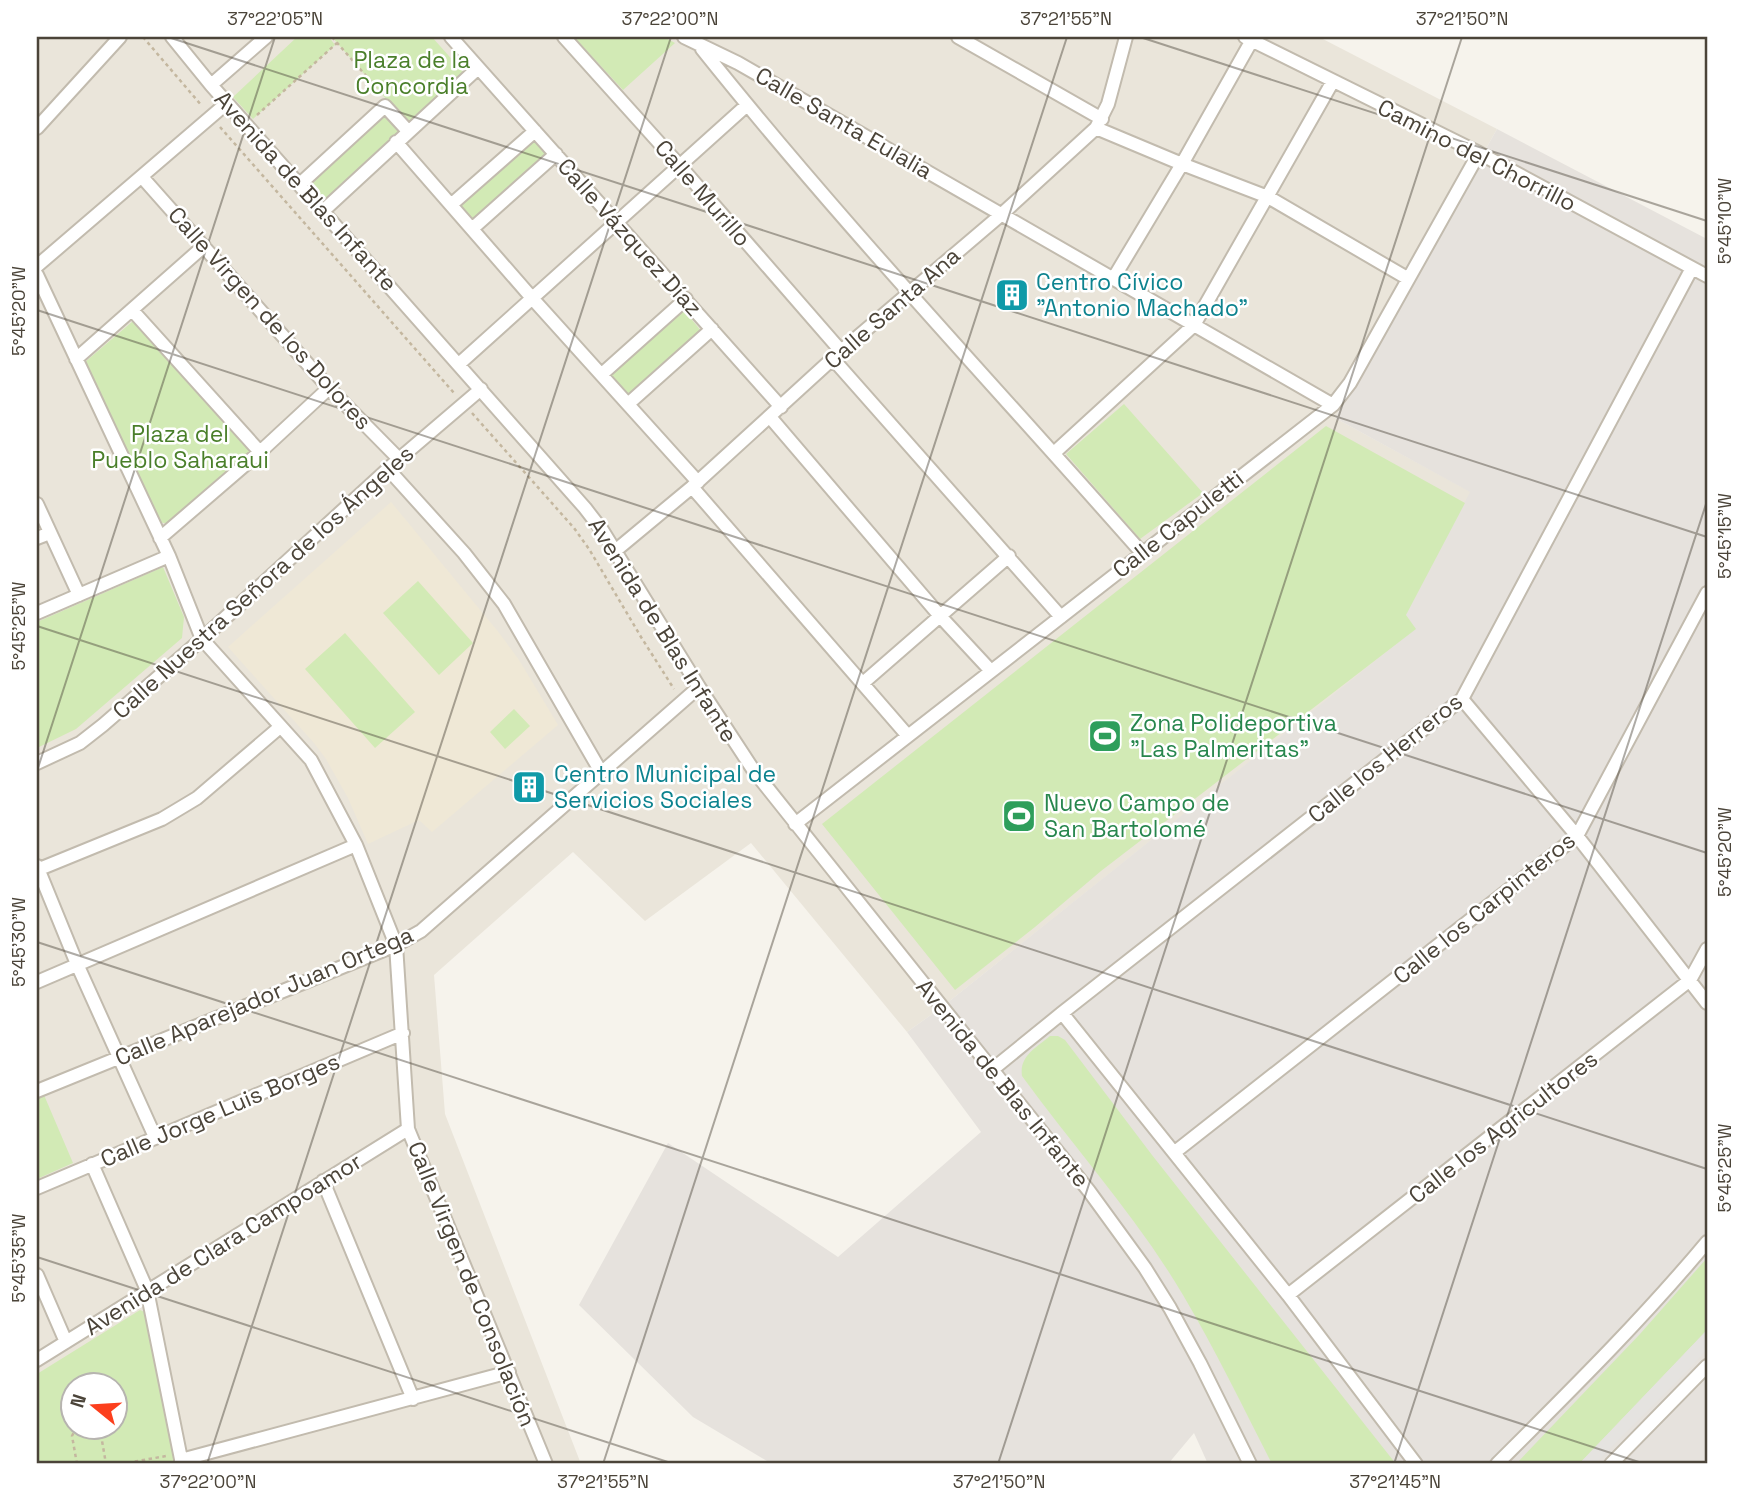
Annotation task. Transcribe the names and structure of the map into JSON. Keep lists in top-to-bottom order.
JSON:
{
  "streets": {
    "street": [
      "Calle Santa Eulalia",
      "Camino del Chorrillo",
      "Avenida de Blas Infante",
      "Calle Murillo",
      "Calle Vázquez Díaz",
      "Calle Santa Ana",
      "Calle Virgen de los Dolores",
      "Calle Capuletti",
      "Calle Nuestra Señora de los Ángeles",
      "Calle los Herreros",
      "Calle los Carpinteros",
      "Calle Aparejador Juan Ortega",
      "Calle Jorge Luis Borges",
      "Calle los Agricultores",
      "Avenida de Clara Campoamor",
      "Calle Virgen de Consolación"
    ]
  },
  "crossings": [
    ["Calle Santa Eulalia", "Calle Santa Ana"],
    ["Calle Santa Eulalia", "Calle Capuletti"],
    ["Camino del Chorrillo", "Calle Capuletti"],
    ["Camino del Chorrillo", "Calle los Herreros"],
    ["Avenida de Blas Infante", "Calle Santa Ana"],
    ["Avenida de Blas Infante", "Calle Capuletti"],
    ["Avenida de Blas Infante", "Calle Nuestra Señora de los Ángeles"],
    ["Avenida de Blas Infante", "Calle los Herreros"],
    ["Avenida de Blas Infante", "Calle Aparejador Juan Ortega"],
    ["Calle Murillo", "Calle Santa Ana"],
    ["Calle Murillo", "Calle Capuletti"],
    ["Calle Vázquez Díaz", "Calle Santa Ana"],
    ["Calle Virgen de los Dolores", "Calle Nuestra Señora de los Ángeles"],
    ["Calle Nuestra Señora de los Ángeles", "Calle Virgen de Consolación"],
    ["Calle Aparejador Juan Ortega", "Calle Virgen de Consolación"],
    ["Calle Jorge Luis Borges", "Calle Virgen de Consolación"],
    ["Avenida de Clara Campoamor", "Calle Virgen de Consolación"]
  ],
  "parks": ["Plaza de la Concordia", "Plaza del Pueblo Saharaui"],
  "places": {
    "building": ["Centro Cívico \"Antonio Machado\"", "Centro Municipal de Servicios Sociales"],
    "sports": ["Zona Polideportiva \"Las Palmeritas\"", "Nuevo Campo de San Bartolomé"]
  },
  "north": "left",
  "coordinates": [
    "37°22'05\"N",
    "37°22'00\"N",
    "37°21'55\"N",
    "37°21'50\"N",
    "5°45'10\"W",
    "5°45'20\"W",
    "5°45'15\"W",
    "5°45'25\"W",
    "5°45'30\"W",
    "5°45'35\"W",
    "37°21'45\"N"
  ]
}
